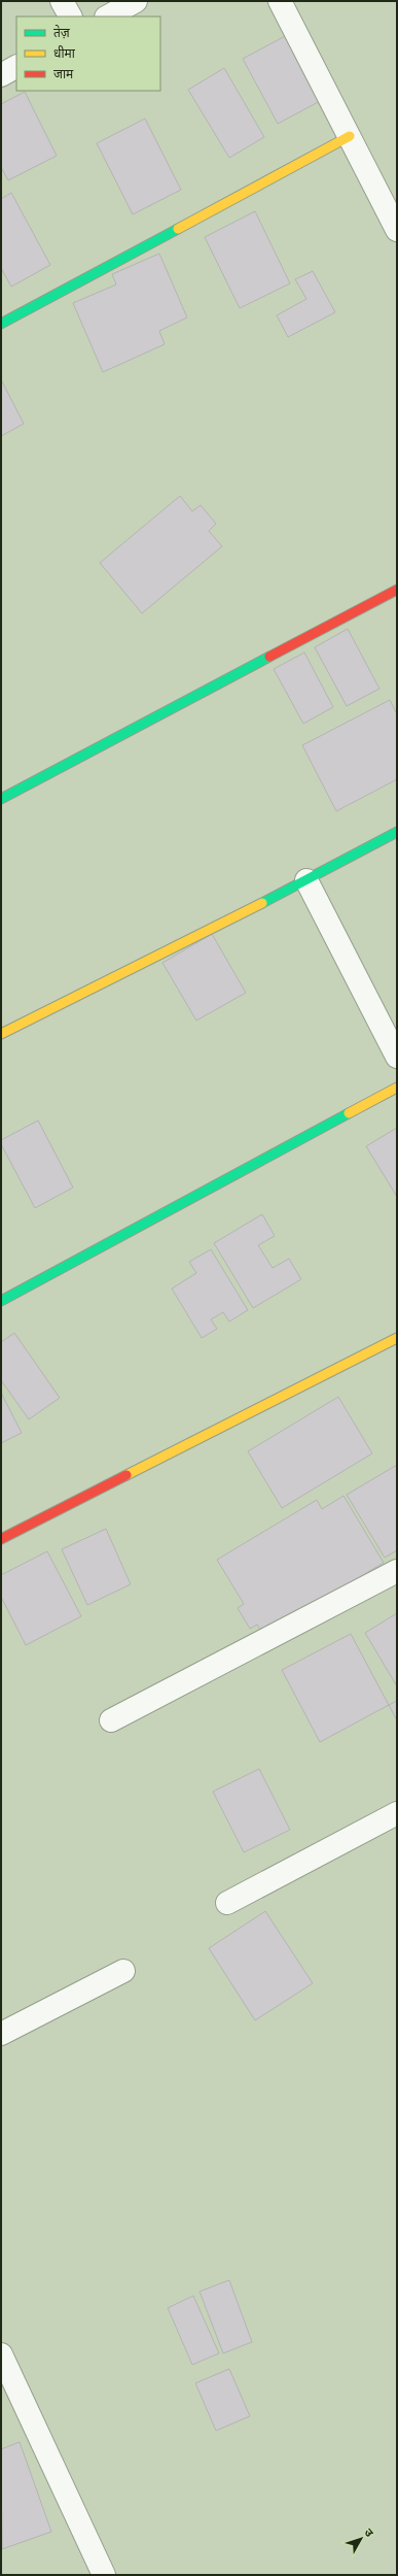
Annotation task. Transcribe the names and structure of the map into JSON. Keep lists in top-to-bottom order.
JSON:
{
  "legend": ["तेज़", "धीमा", "जाम"],
  "north": "top right"
}
